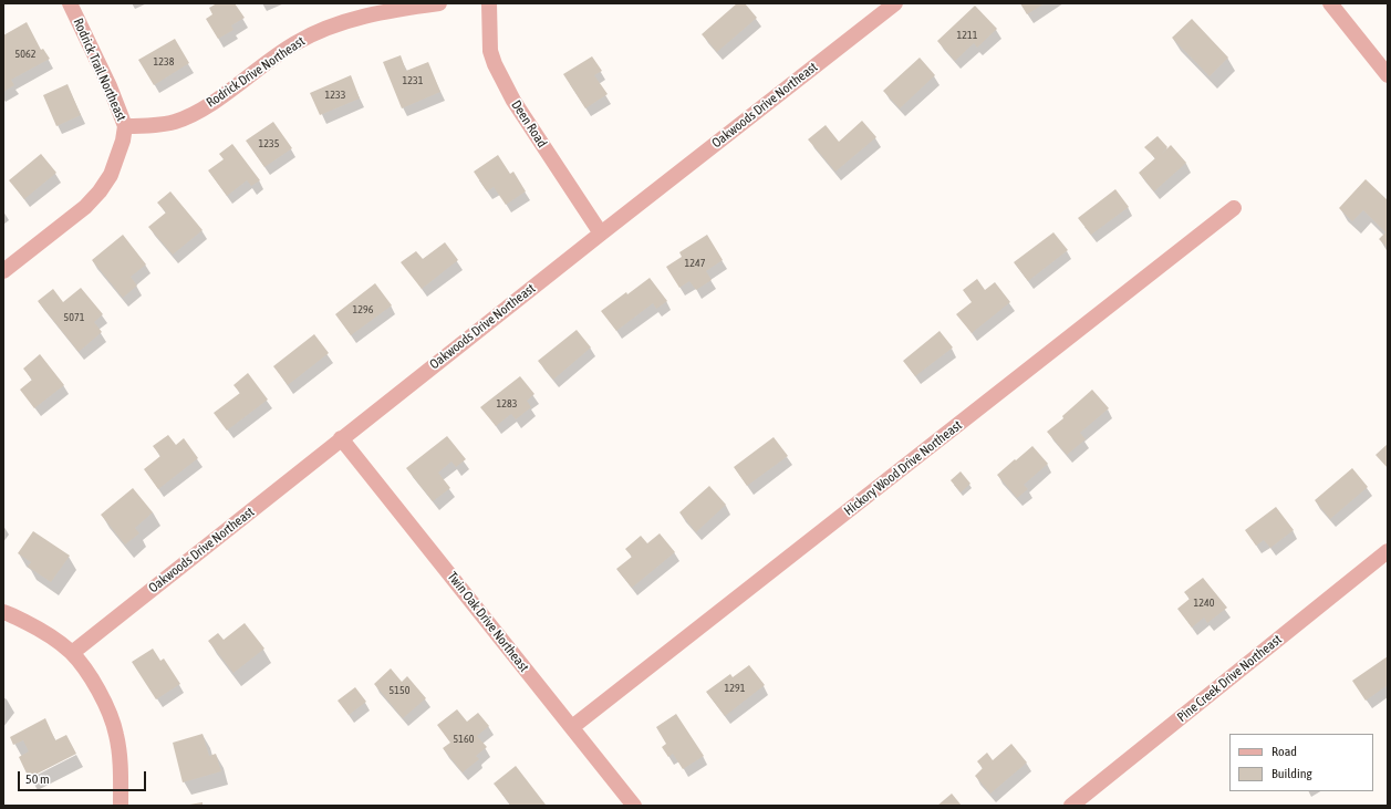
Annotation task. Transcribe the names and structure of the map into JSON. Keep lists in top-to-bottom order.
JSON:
{
  "streets": {
    "street": [
      "Rodrick Trail Northeast",
      "Rodrick Drive Northeast",
      "Oakwoods Drive Northeast",
      "Deen Road",
      "Hickory Wood Drive Northeast",
      "Twin Oak Drive Northeast",
      "Pine Creek Drive Northeast"
    ]
  },
  "crossings": [
    ["Rodrick Trail Northeast", "Rodrick Drive Northeast"],
    ["Oakwoods Drive Northeast", "Deen Road"],
    ["Oakwoods Drive Northeast", "Twin Oak Drive Northeast"],
    ["Hickory Wood Drive Northeast", "Twin Oak Drive Northeast"]
  ],
  "house_numbers": [
    "1211",
    "5062",
    "1238",
    "1231",
    "1233",
    "1235",
    "1247",
    "1296",
    "5071",
    "1283",
    "1240",
    "1291",
    "5150",
    "5160"
  ],
  "legend": ["Road", "Building"],
  "scale_bar": "50 m"
}
